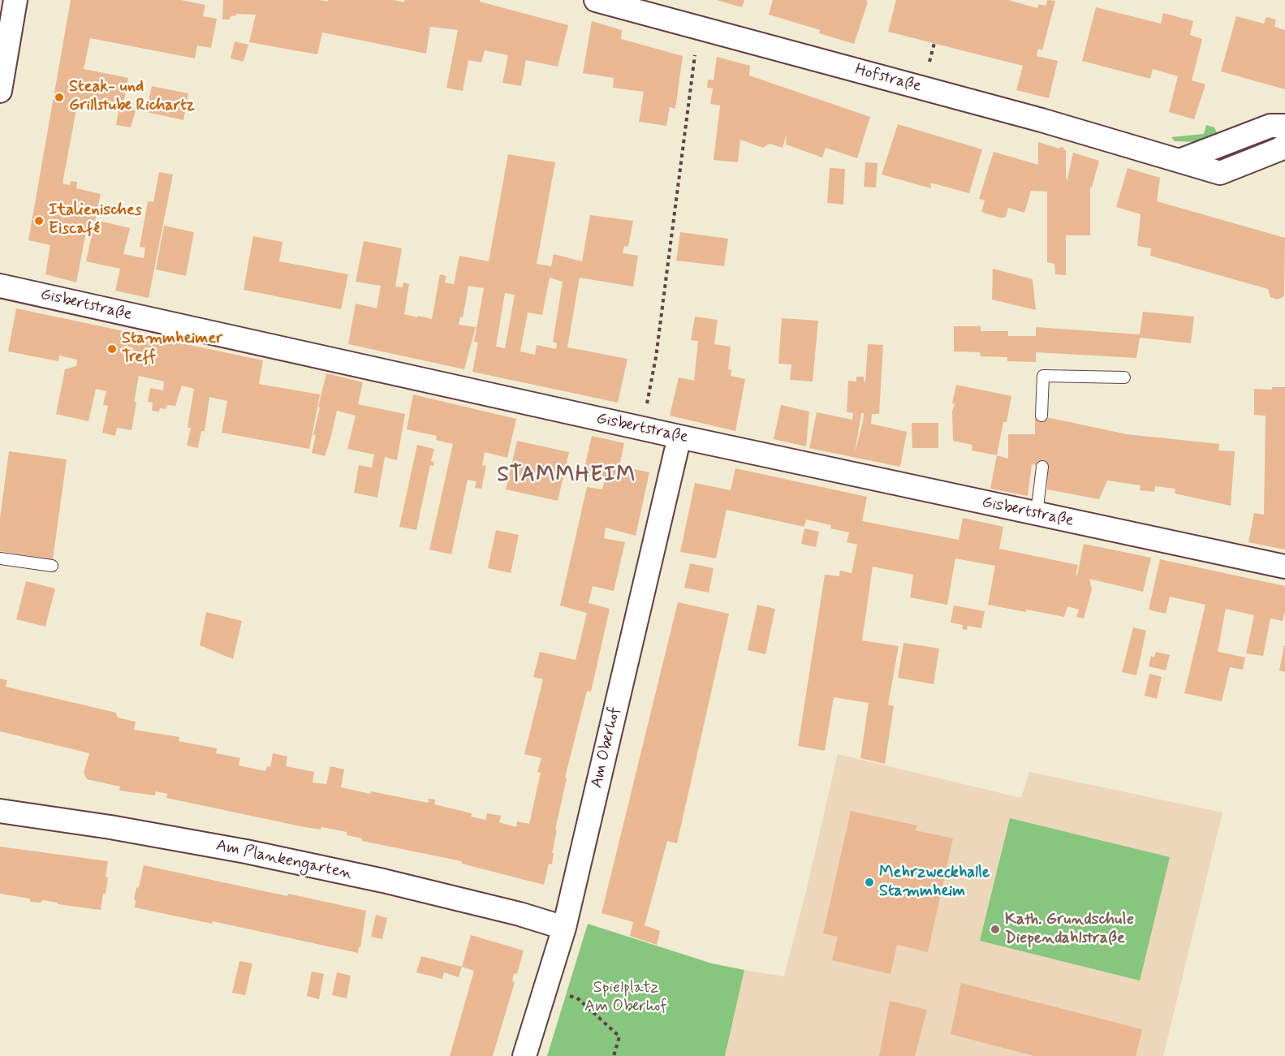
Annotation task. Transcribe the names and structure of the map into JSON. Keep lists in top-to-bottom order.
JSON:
{
  "streets": {
    "street": [
      "Hofstraße",
      "Gisbertstraße",
      "Am Oberhof",
      "Am Plankengarten"
    ]
  },
  "crossings": [
    ["Gisbertstraße", "Am Oberhof"],
    ["Am Oberhof", "Am Plankengarten"]
  ],
  "districts": ["STAMMHEIM"],
  "parks": ["Spielplatz Am Oberhof"],
  "places": [
    "Steak- und Grillstube Richartz",
    "Italienisches Eiscafé",
    "Stammheimer Treff",
    "Mehrzweckhalle Stammheim",
    "Kath. Grundschule Diependahlstraße"
  ]
}
